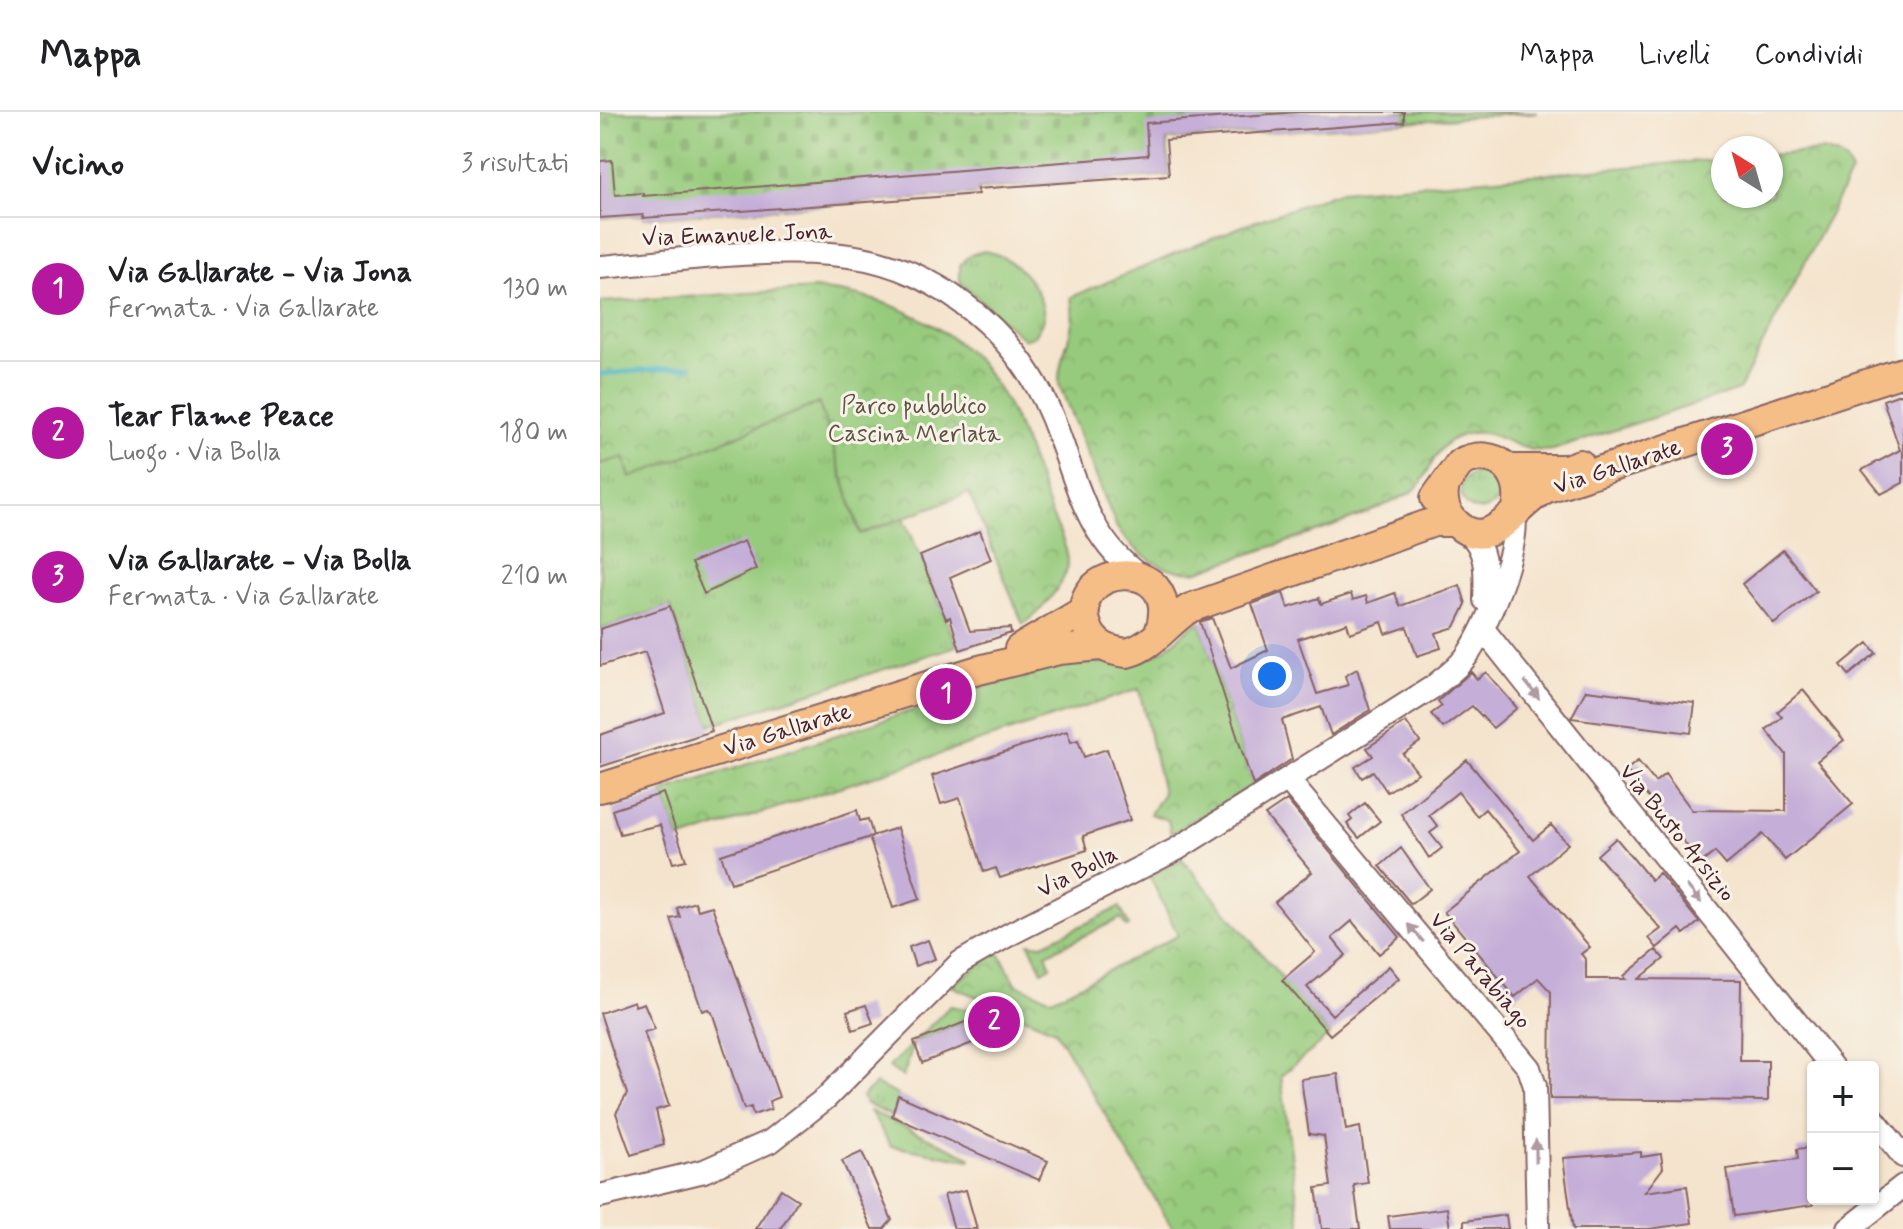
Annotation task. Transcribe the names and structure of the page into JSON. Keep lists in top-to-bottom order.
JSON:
{
  "streets": {
    "main road": ["Via Gallarate"],
    "street": [
      "Via Emanuele Jona",
      "Via Busto Arsizio",
      "Via Bolla",
      "Via Parabiago"
    ]
  },
  "crossings": [
    ["Via Emanuele Jona", "Via Gallarate"],
    ["Via Gallarate", "Via Bolla"],
    ["Via Busto Arsizio", "Via Bolla"],
    ["Via Bolla", "Via Parabiago"]
  ],
  "one_way": ["Via Busto Arsizio", "Via Parabiago"],
  "parks": ["Parco pubblico Cascina Merlata"],
  "north": "top left",
  "page": {
    "header": "Mappa",
    "nav": ["Mappa", "Livelli", "Condividi"],
    "heading": ["Vicino", "3 risultati"],
    "list": [
      {
        "mark": "1",
        "name": "Via Gallarate - Via Jona",
        "note": "Fermata · Via Gallarate",
        "value": "130 m"
      },
      {
        "mark": "2",
        "name": "Tear Flame Peace",
        "note": "Luogo · Via Bolla",
        "value": "180 m"
      },
      {
        "mark": "3",
        "name": "Via Gallarate - Via Bolla",
        "note": "Fermata · Via Gallarate",
        "value": "210 m"
      }
    ],
    "pins": ["3", "1", "2"],
    "map_buttons": ["+", "−"]
  }
}
